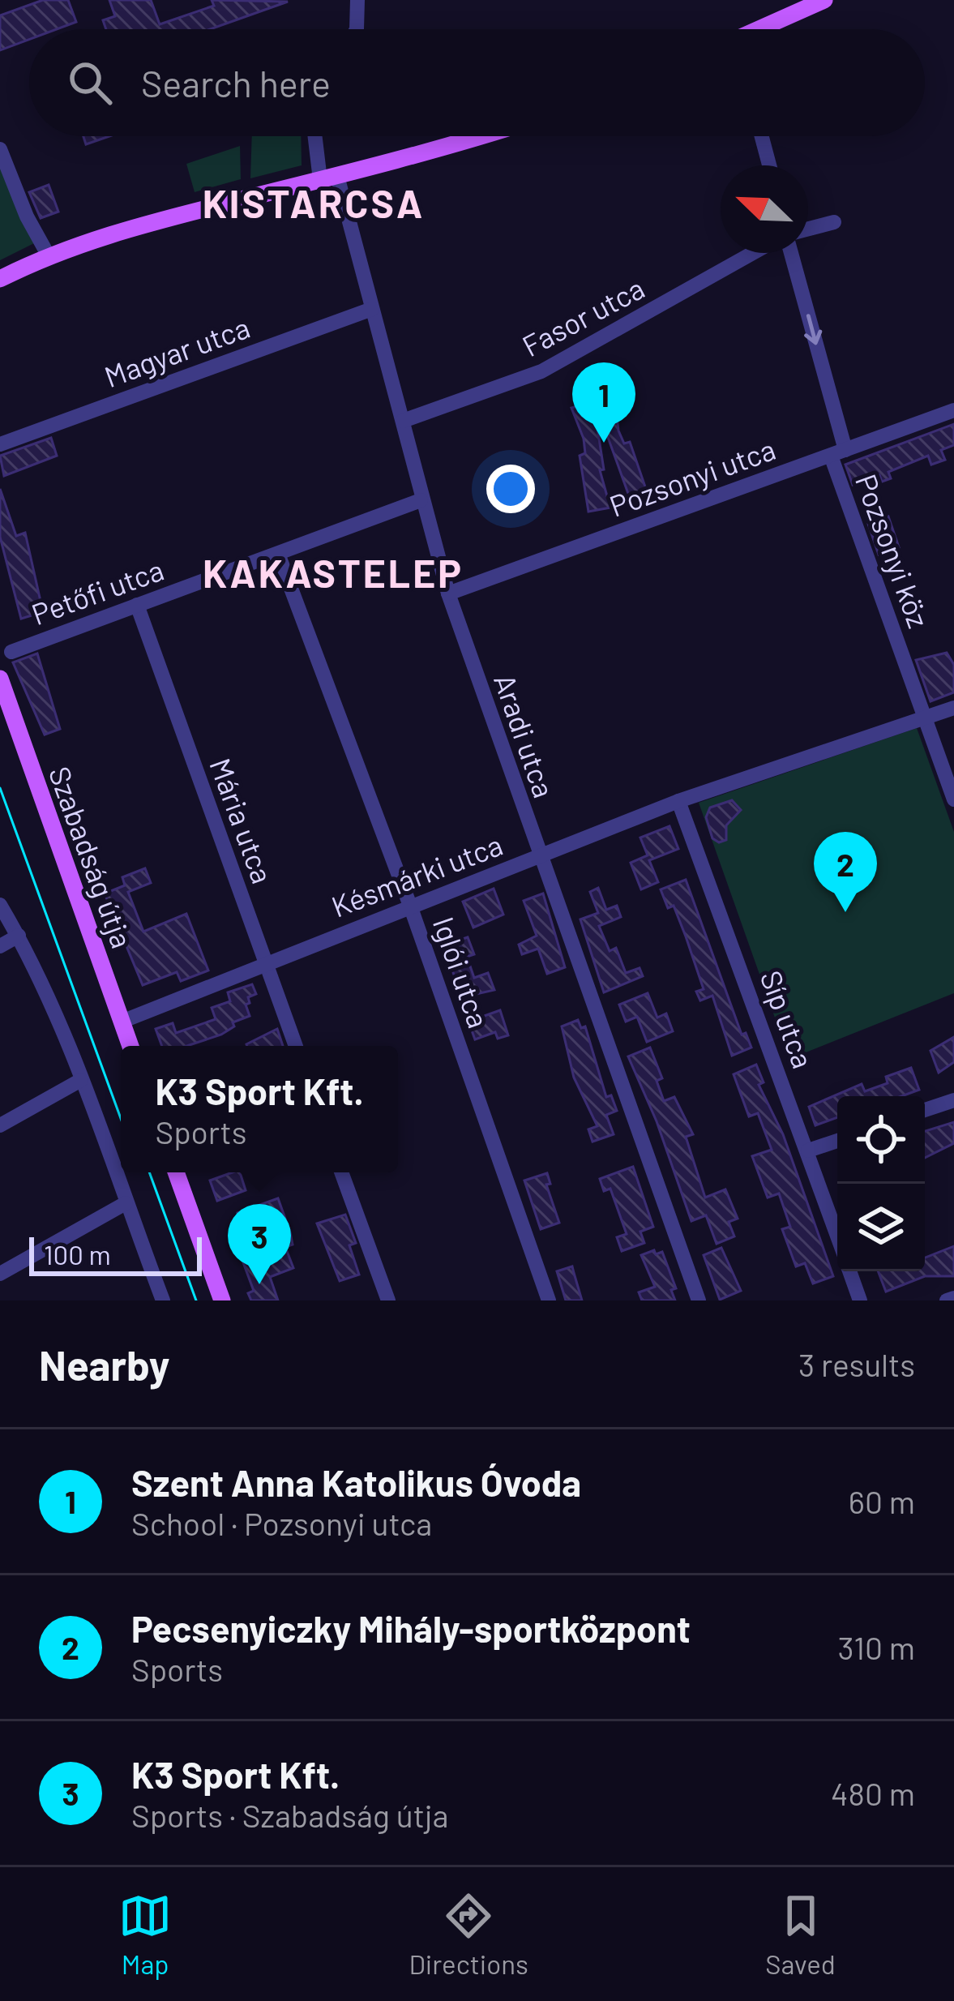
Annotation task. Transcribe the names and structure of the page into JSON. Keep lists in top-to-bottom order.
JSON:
{
  "streets": {
    "main road": ["Szabadság útja"],
    "street": [
      "Fasor utca",
      "Magyar utca",
      "Pozsonyi utca",
      "Pozsonyi köz",
      "Petőfi utca",
      "Aradi utca",
      "Mária utca",
      "Késmárki utca",
      "Iglói utca",
      "Síp utca"
    ]
  },
  "crossings": [
    ["Fasor utca", "Aradi utca"],
    ["Magyar utca", "Aradi utca"],
    ["Pozsonyi utca", "Pozsonyi köz"],
    ["Pozsonyi utca", "Aradi utca"],
    ["Pozsonyi köz", "Késmárki utca"],
    ["Petőfi utca", "Aradi utca"],
    ["Petőfi utca", "Mária utca"],
    ["Petőfi utca", "Iglói utca"],
    ["Aradi utca", "Késmárki utca"],
    ["Mária utca", "Késmárki utca"],
    ["Szabadság útja", "Késmárki utca"],
    ["Késmárki utca", "Iglói utca"],
    ["Késmárki utca", "Síp utca"]
  ],
  "one_way": ["Pozsonyi köz"],
  "districts": ["KISTARCSA", "KAKASTELEP"],
  "scale_bar": "100 m",
  "north": "top left",
  "page": {
    "search": "Search here",
    "pins": ["1", "2", "3"],
    "popup": ["K3 Sport Kft.", "Sports"],
    "scale": "100 m",
    "heading": ["Nearby", "3 results"],
    "list": [
      {
        "mark": "1",
        "name": "Szent Anna Katolikus Óvoda",
        "note": "School · Pozsonyi utca",
        "value": "60 m"
      },
      {
        "mark": "2",
        "name": "Pecsenyiczky Mihály-sportközpont",
        "note": "Sports",
        "value": "310 m"
      },
      {
        "mark": "3",
        "name": "K3 Sport Kft.",
        "note": "Sports · Szabadság útja",
        "value": "480 m"
      }
    ],
    "nav": ["Map", "Directions", "Saved"]
  }
}
